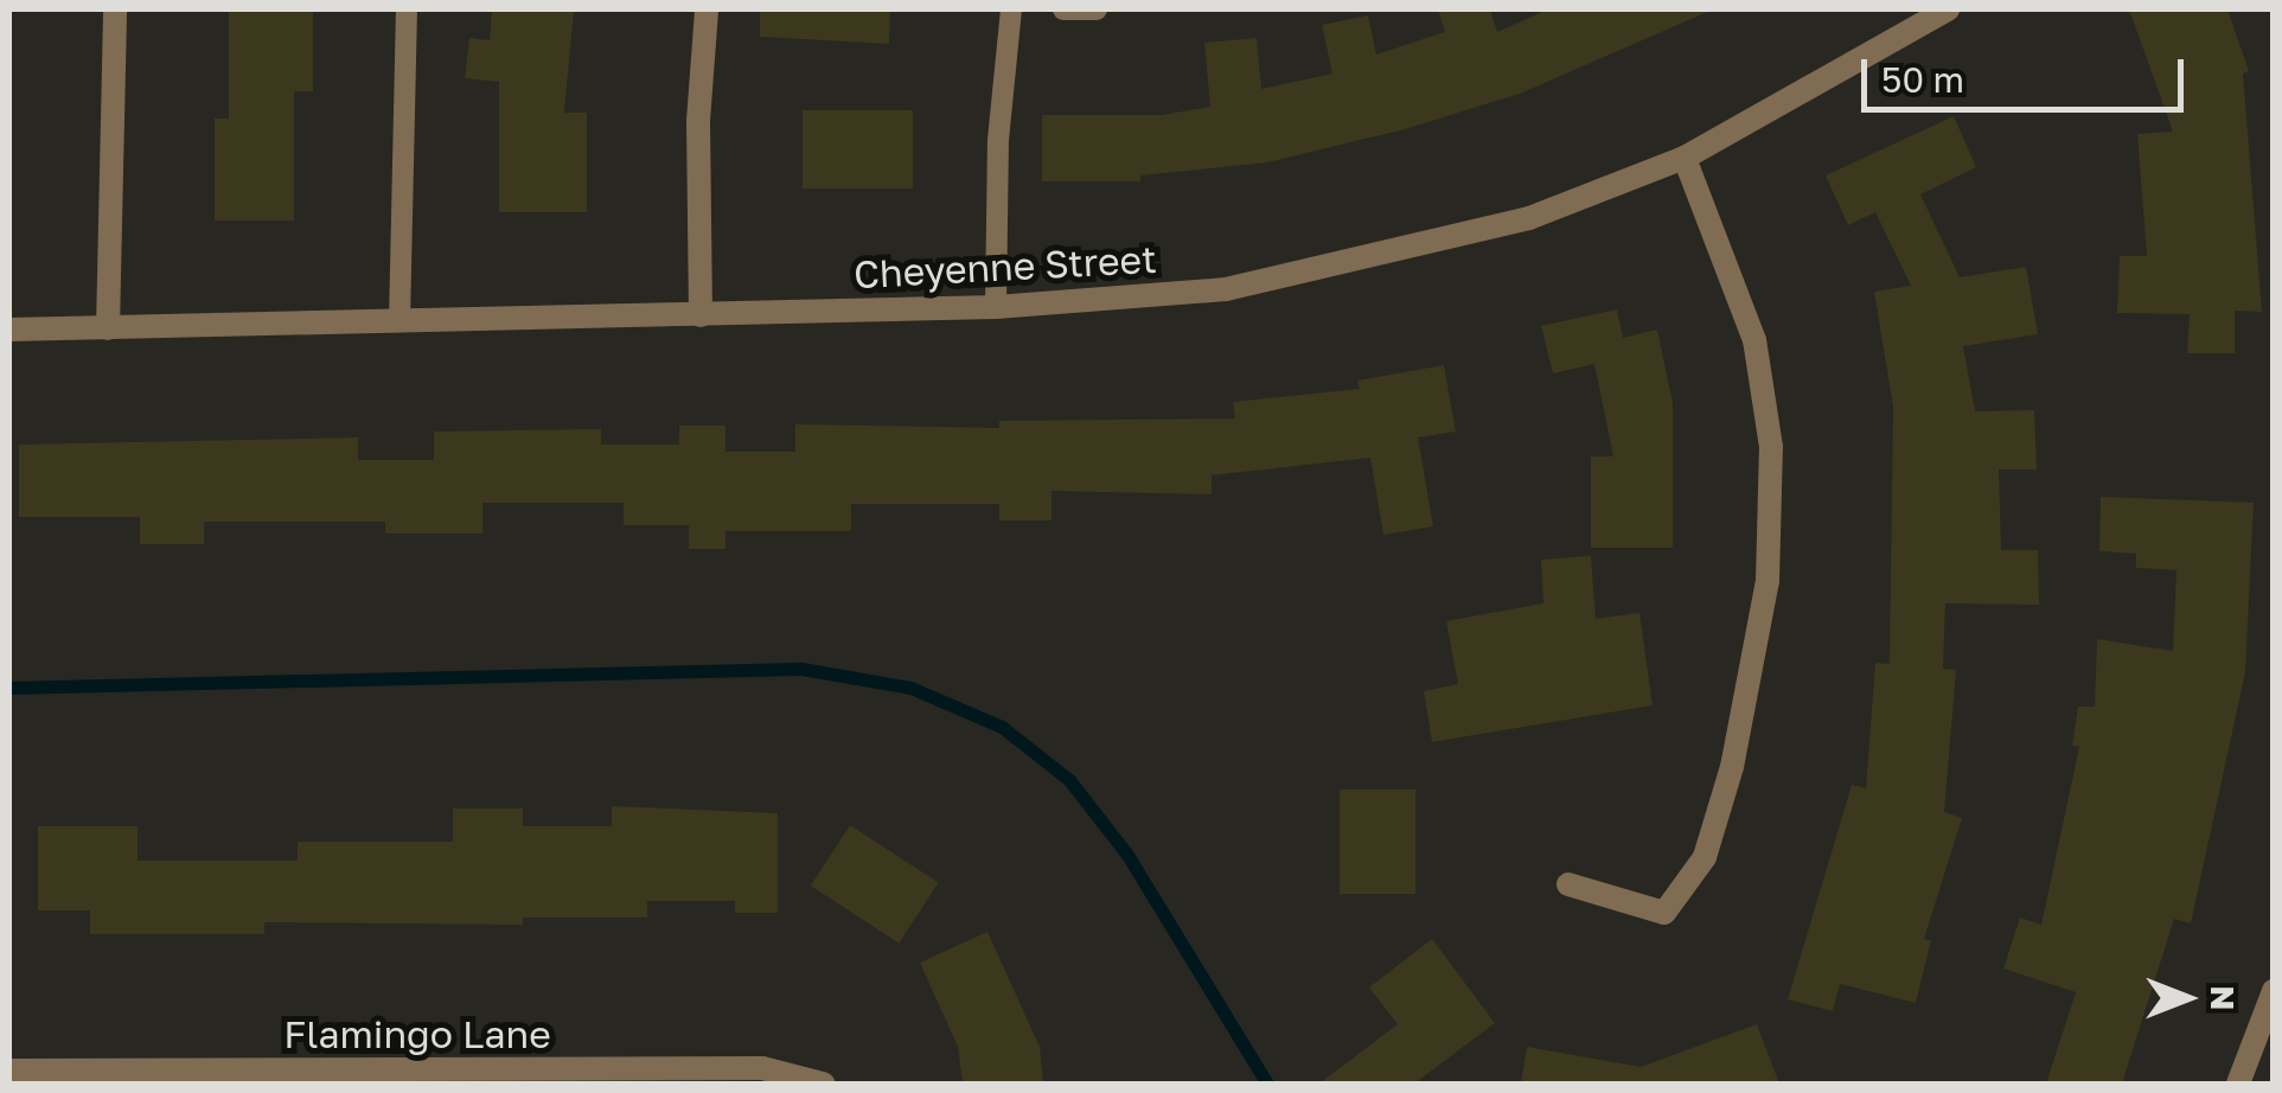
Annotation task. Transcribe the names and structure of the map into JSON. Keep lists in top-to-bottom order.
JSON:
{
  "streets": {
    "street": ["Cheyenne Street", "Flamingo Lane"]
  },
  "scale_bar": "50 m",
  "north": "right"
}
